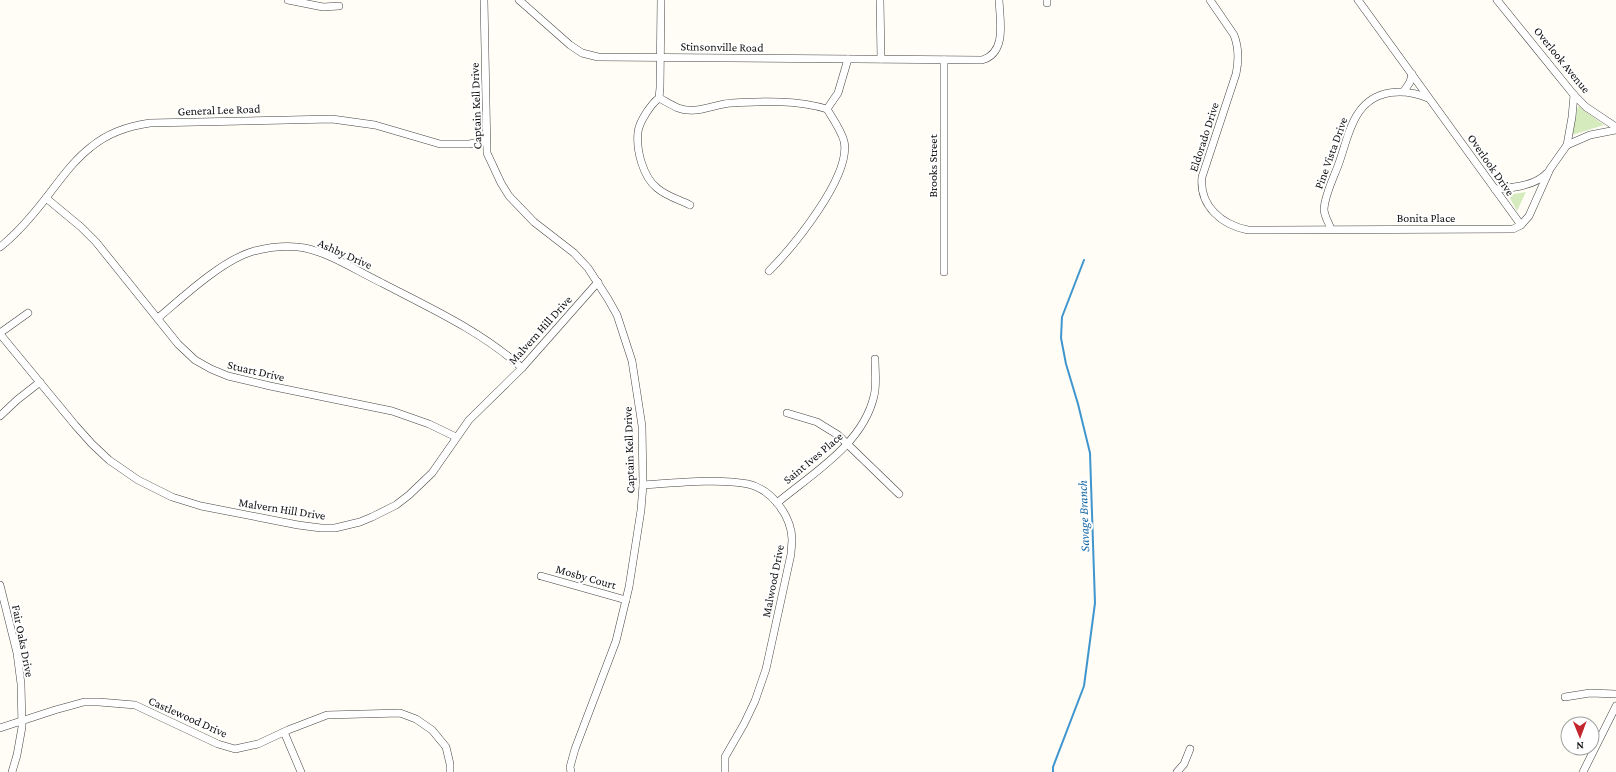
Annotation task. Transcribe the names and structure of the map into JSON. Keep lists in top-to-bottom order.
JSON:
{
  "streets": {
    "street": [
      "Stinsonville Road",
      "Overlook Avenue",
      "Captain Kell Drive",
      "General Lee Road",
      "Eldorado Drive",
      "Pine Vista Drive",
      "Overlook Drive",
      "Brooks Street",
      "Bonita Place",
      "Ashby Drive",
      "Malvern Hill Drive",
      "Stuart Drive",
      "Saint Ives Place",
      "Mosby Court",
      "Malwood Drive",
      "Fair Oaks Drive",
      "Castlewood Drive"
    ]
  },
  "crossings": [
    ["Stinsonville Road", "Brooks Street"],
    ["Captain Kell Drive", "General Lee Road"],
    ["Captain Kell Drive", "Malvern Hill Drive"],
    ["Captain Kell Drive", "Mosby Court"],
    ["Captain Kell Drive", "Malwood Drive"],
    ["General Lee Road", "Stuart Drive"],
    ["Eldorado Drive", "Pine Vista Drive"],
    ["Eldorado Drive", "Bonita Place"],
    ["Pine Vista Drive", "Overlook Drive"],
    ["Pine Vista Drive", "Bonita Place"],
    ["Overlook Drive", "Bonita Place"],
    ["Ashby Drive", "Malvern Hill Drive"],
    ["Ashby Drive", "Stuart Drive"],
    ["Malvern Hill Drive", "Stuart Drive"],
    ["Saint Ives Place", "Malwood Drive"],
    ["Fair Oaks Drive", "Castlewood Drive"]
  ],
  "water": ["Savage Branch"],
  "north": "bottom"
}
